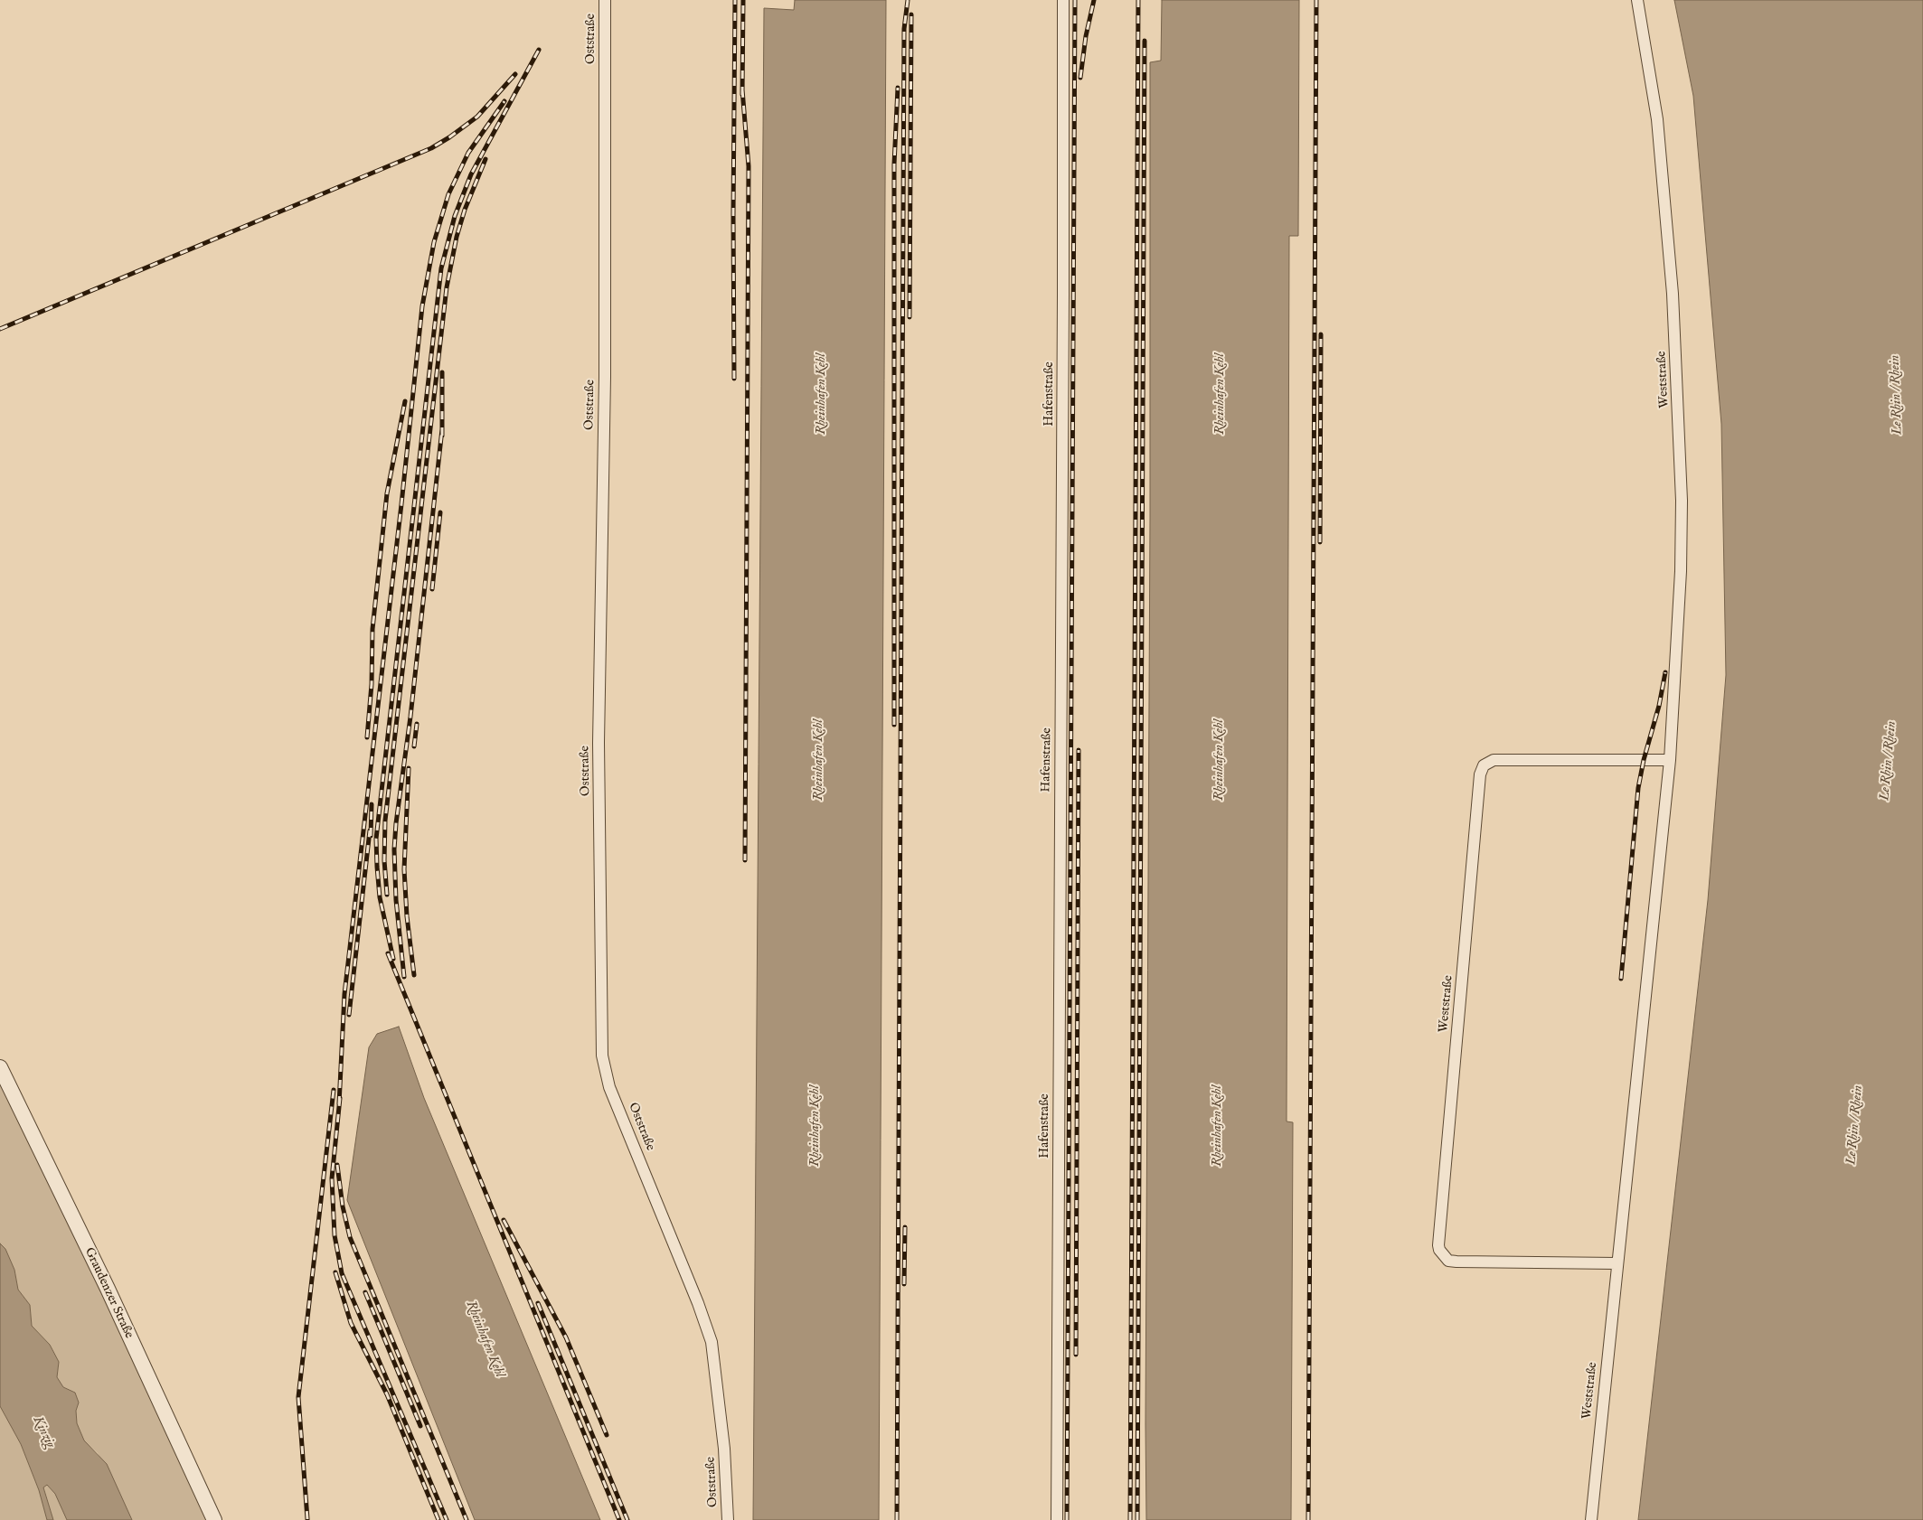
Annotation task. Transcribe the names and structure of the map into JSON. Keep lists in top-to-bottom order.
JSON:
{
  "streets": {
    "street": [
      "Oststraße",
      "Weststraße",
      "Hafenstraße",
      "Graudenzer Straße"
    ]
  },
  "water": ["Rheinhafen Kehl", "Le Rhin / Rhein", "Kinzig"]
}
